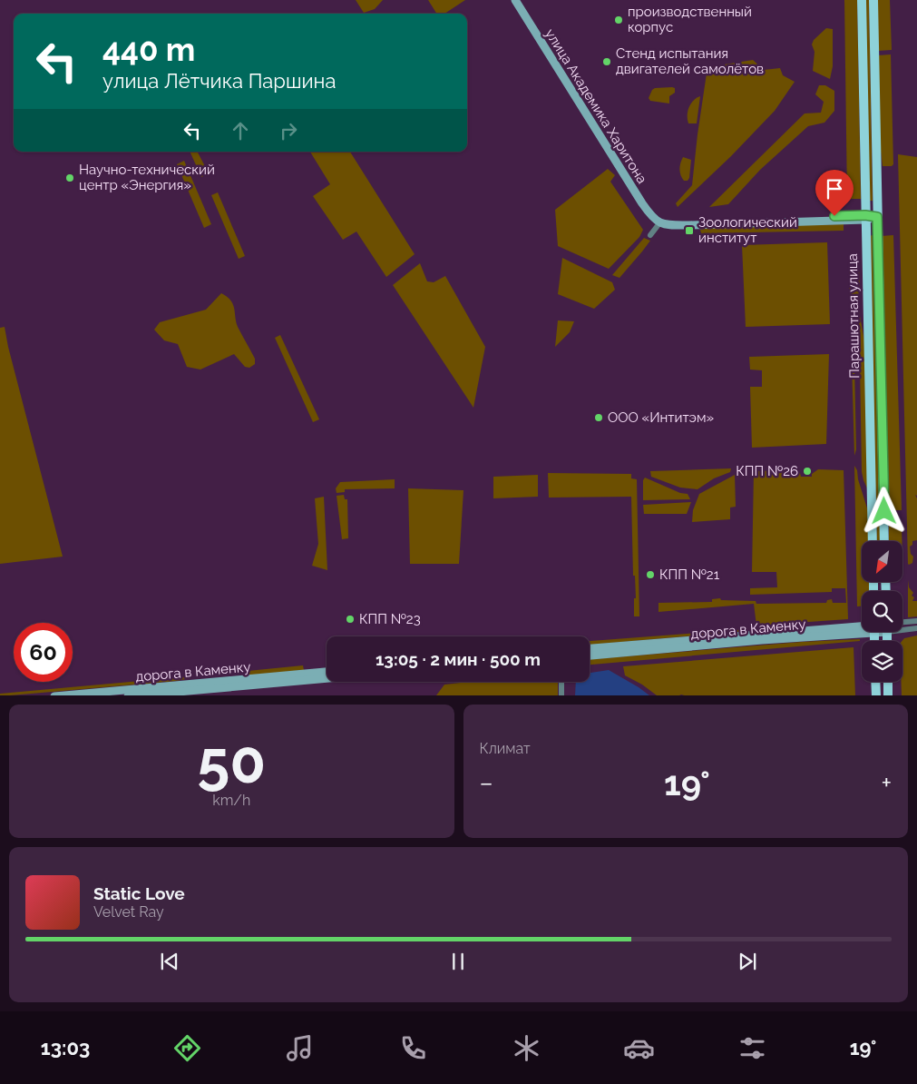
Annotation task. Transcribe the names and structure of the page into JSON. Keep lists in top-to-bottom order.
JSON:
{
  "streets": {
    "main road": ["улица Академика Харитона", "Парашютная улица", "дорога в Каменку"]
  },
  "places": {
    "other": [
      "производственный корпус",
      "Стенд испытания двигателей самолётов",
      "Научно-технический центр «Энергия»",
      "ООО «Интитэм»",
      "КПП №26",
      "КПП №21",
      "КПП №23"
    ],
    "transit": ["Зоологический институт"]
  },
  "north": "bottom left",
  "page": {
    "turn": ["440 m", "улица Лётчика Паршина"],
    "limit": "60",
    "trip": "13:05 · 2 мин · 500 m",
    "tile": [
      ["50", "km/h"],
      "Климат"
    ],
    "heat": ["−", "19°", "+"],
    "song": ["Static Love", "Velvet Ray"],
    "tabs": ["13:03", "19°"]
  }
}
